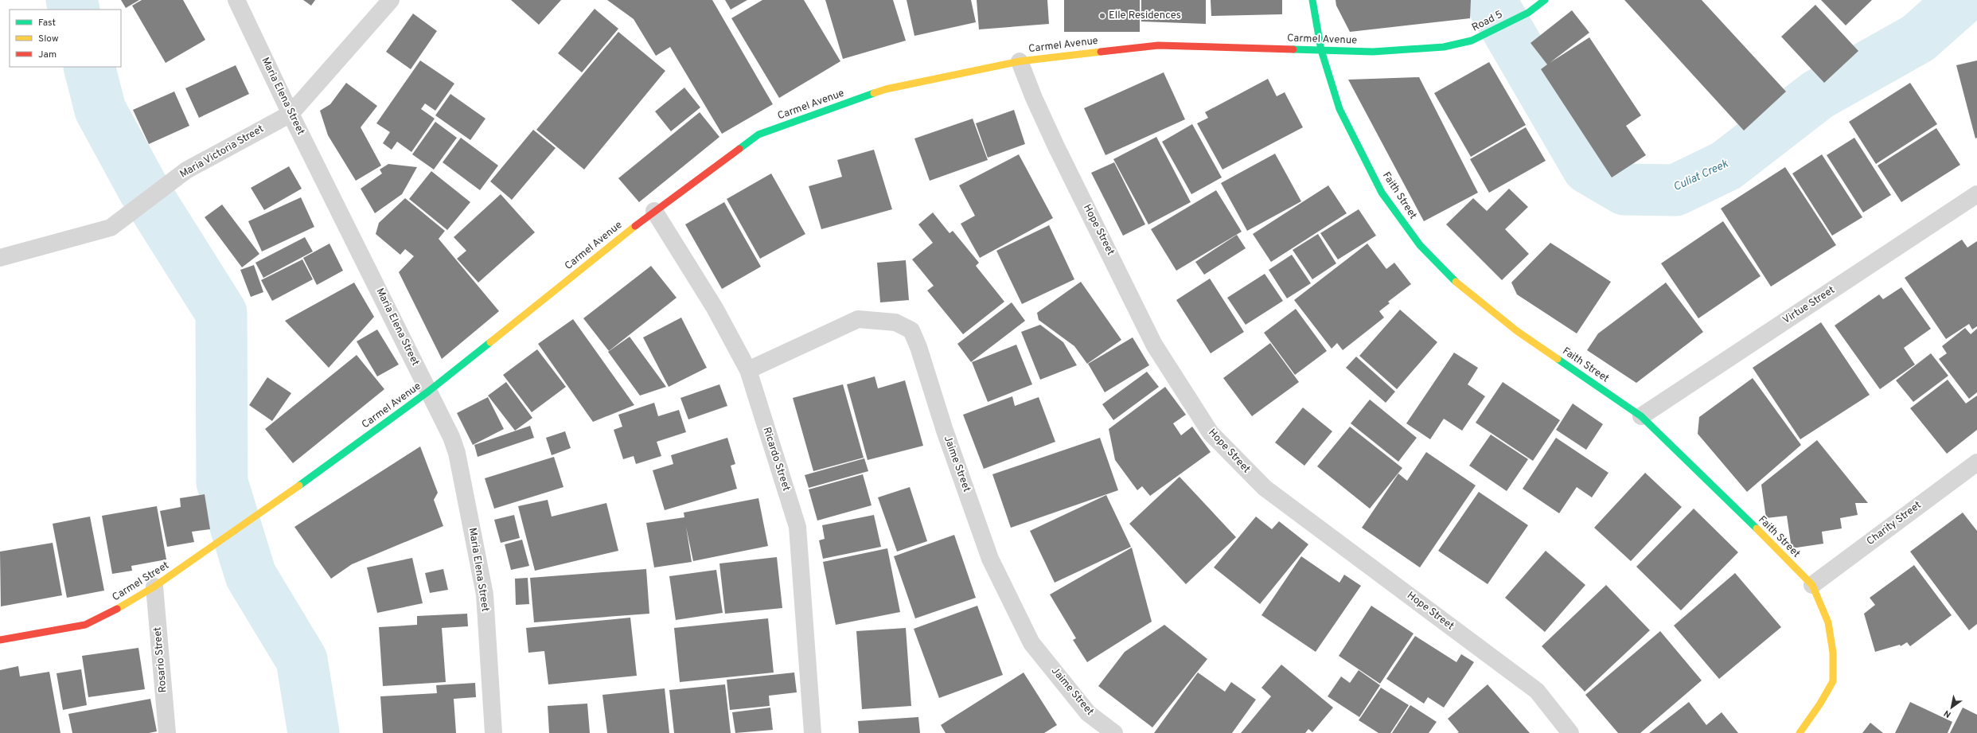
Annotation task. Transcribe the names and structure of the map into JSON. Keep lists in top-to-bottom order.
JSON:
{
  "streets": {
    "street": [
      "Road 5",
      "Carmel Avenue",
      "Maria Elena Street",
      "Maria Victoria Street",
      "Faith Street",
      "Hope Street",
      "Virtue Street",
      "Ricardo Street",
      "Jaime Street",
      "Charity Street",
      "Carmel Street",
      "Rosario Street"
    ]
  },
  "crossings": [
    ["Road 5", "Carmel Avenue"],
    ["Carmel Avenue", "Maria Elena Street"],
    ["Carmel Avenue", "Faith Street"],
    ["Carmel Avenue", "Hope Street"],
    ["Carmel Avenue", "Ricardo Street"],
    ["Carmel Avenue", "Carmel Street"],
    ["Maria Elena Street", "Maria Victoria Street"],
    ["Faith Street", "Virtue Street"],
    ["Faith Street", "Charity Street"],
    ["Ricardo Street", "Jaime Street"],
    ["Carmel Street", "Rosario Street"]
  ],
  "water": ["Culiat Creek"],
  "places": ["Elle Residences"],
  "legend": ["Fast", "Slow", "Jam"],
  "north": "bottom left"
}
